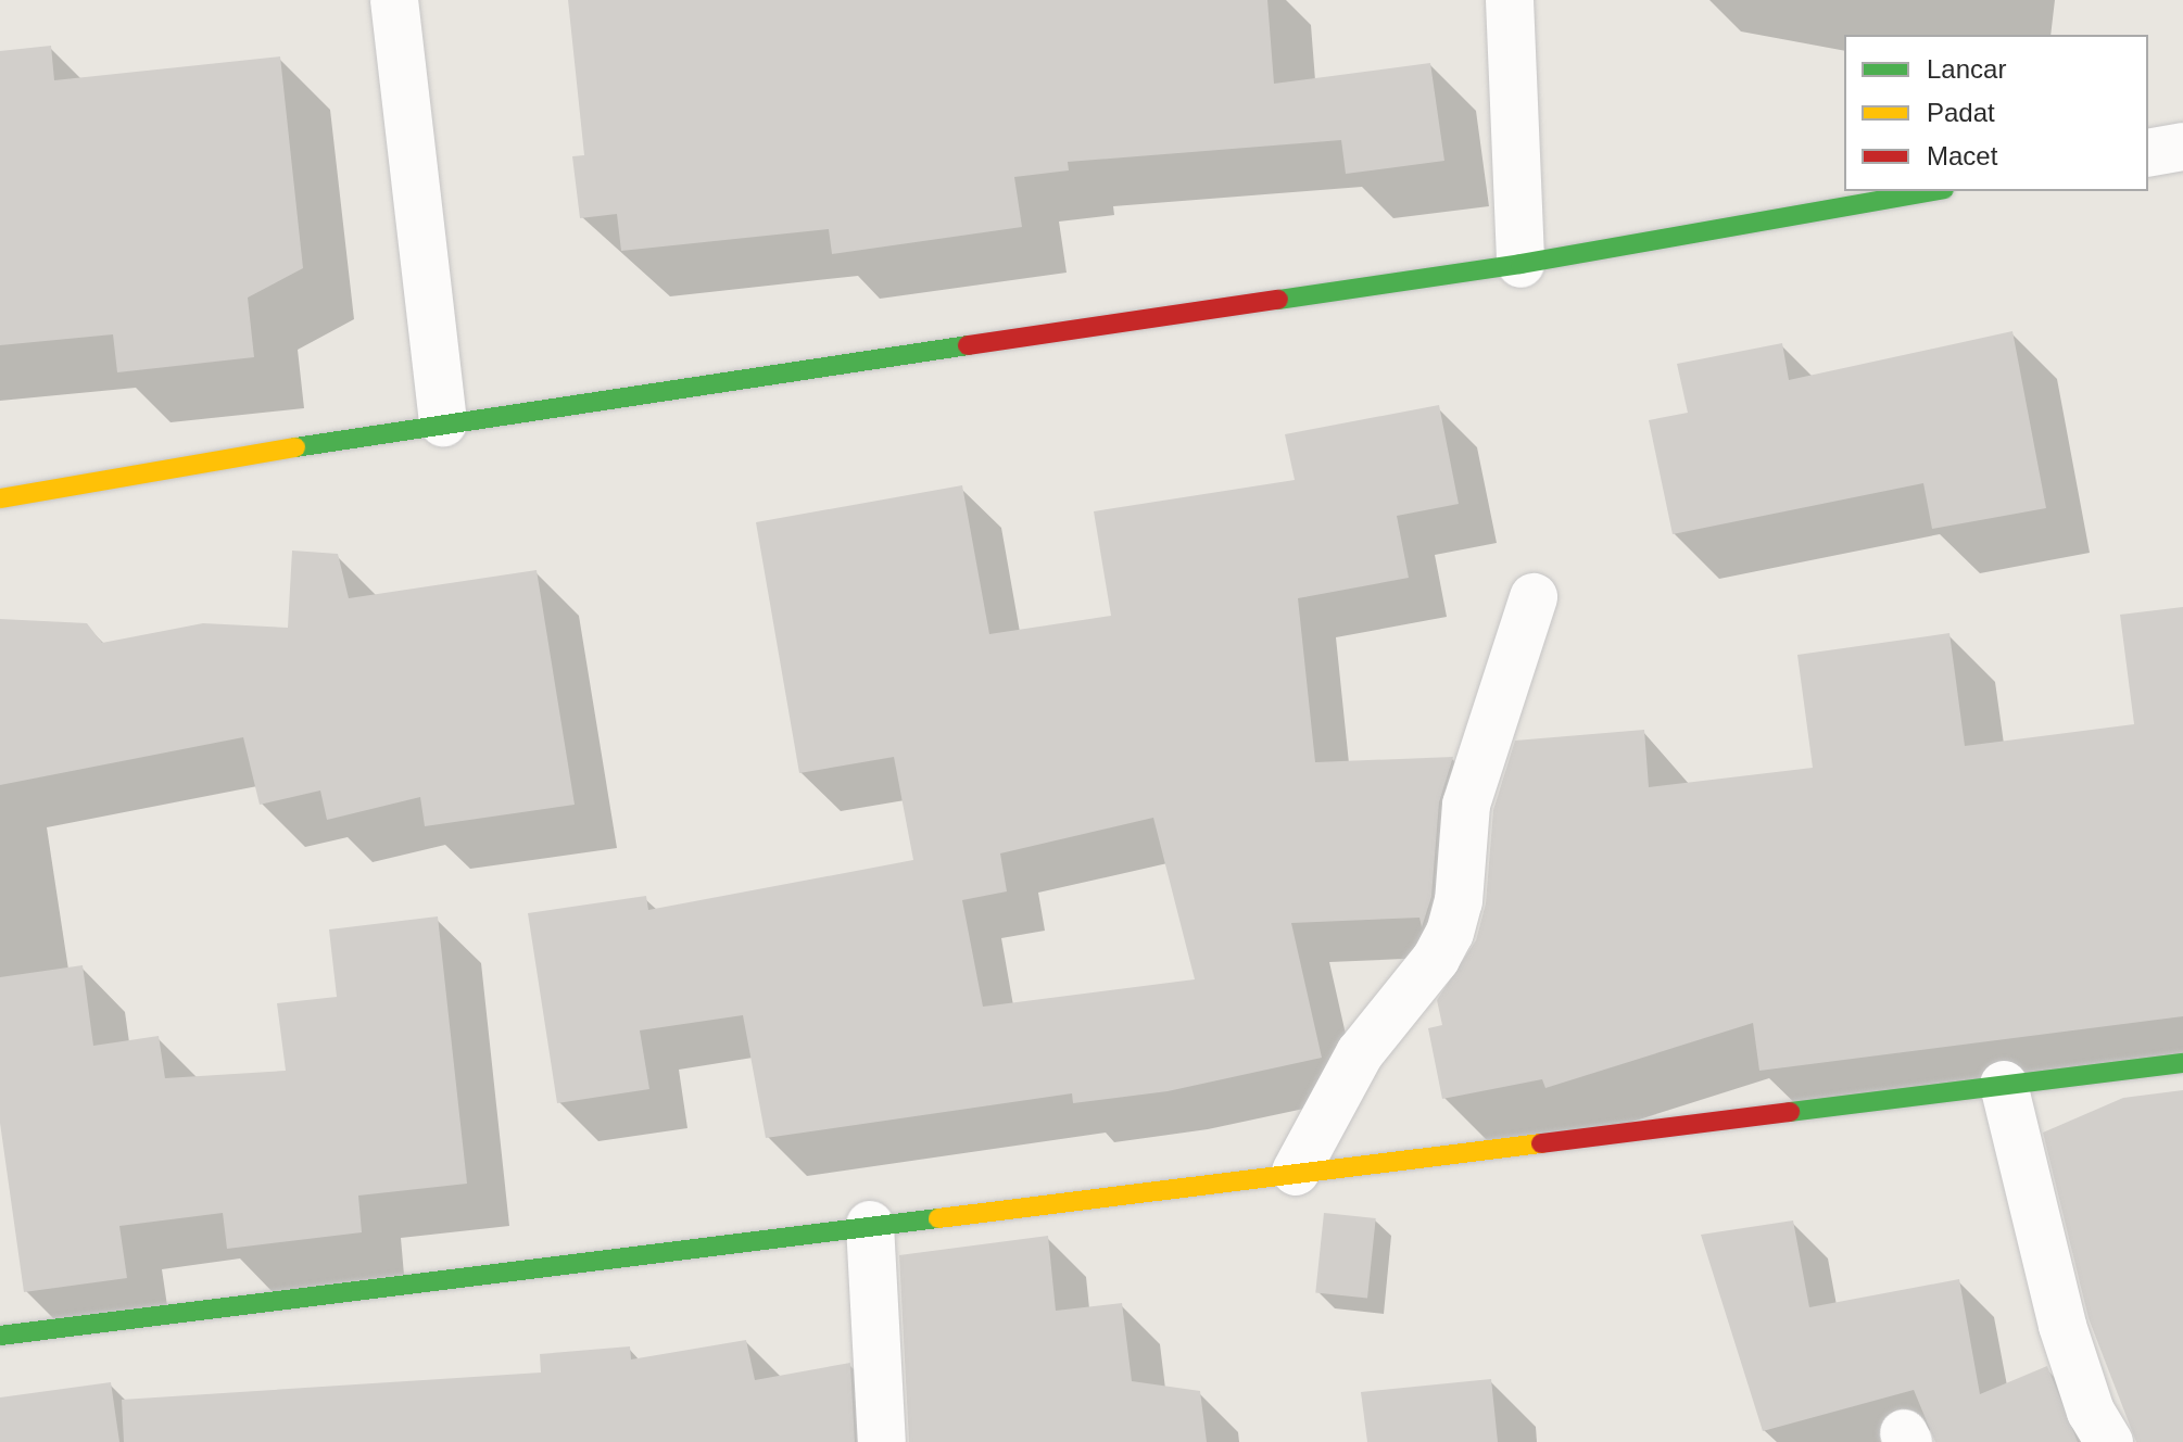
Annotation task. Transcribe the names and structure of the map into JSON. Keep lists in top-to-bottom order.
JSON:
{
  "legend": ["Lancar", "Padat", "Macet"]
}
